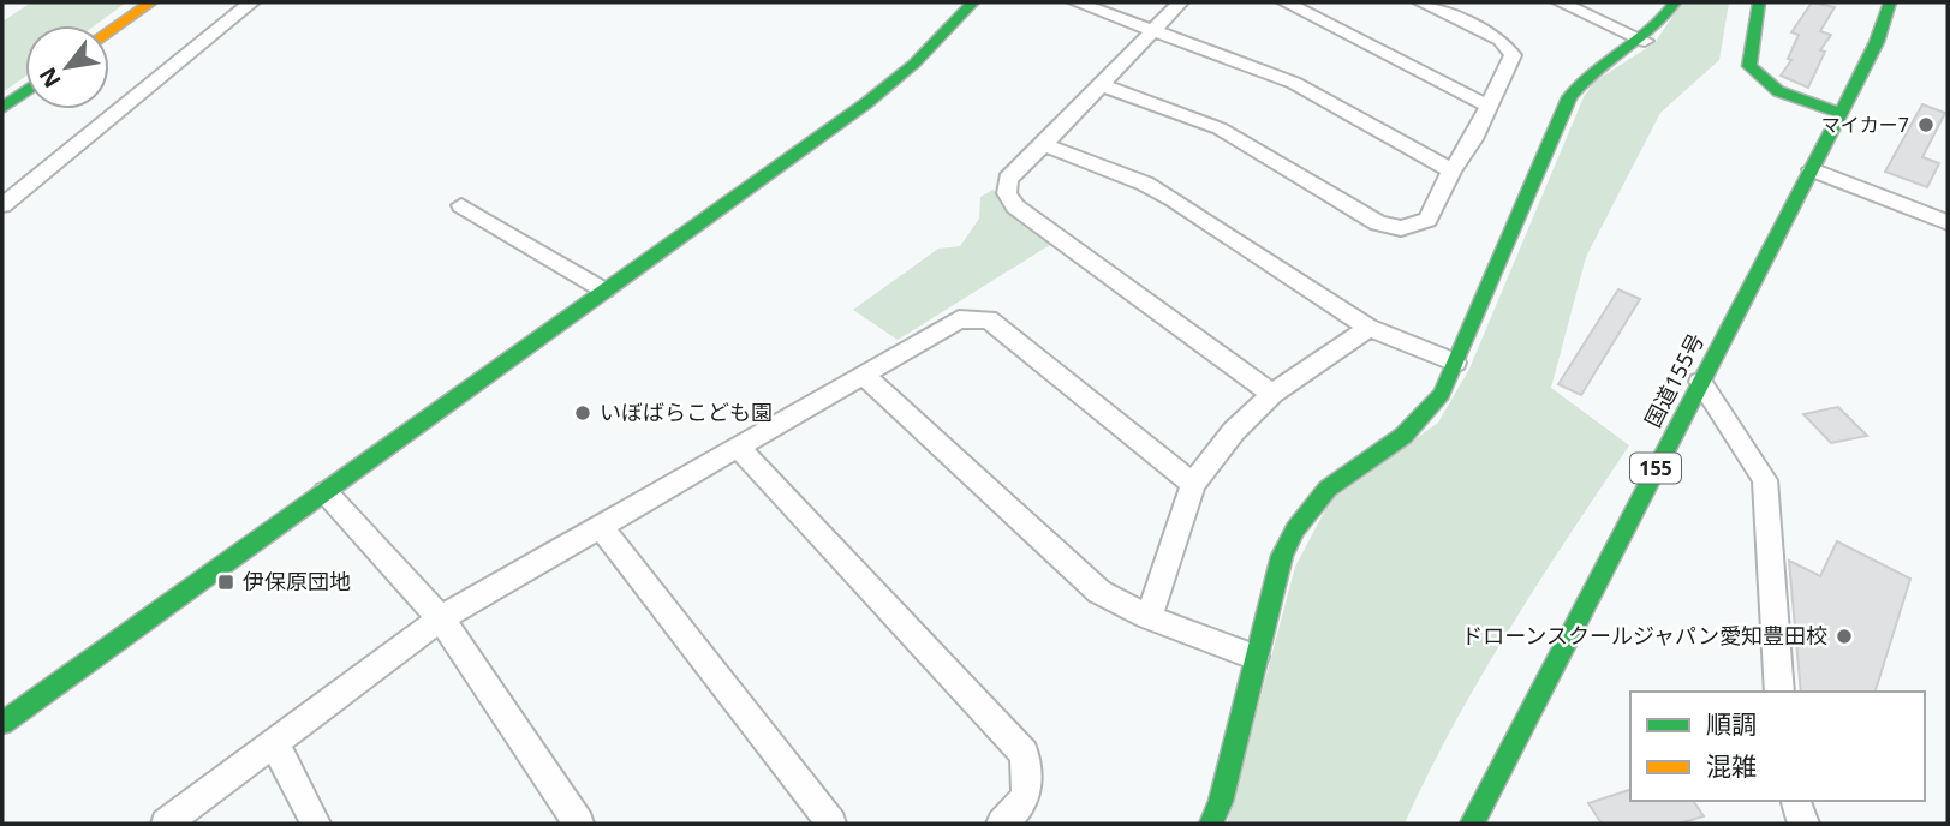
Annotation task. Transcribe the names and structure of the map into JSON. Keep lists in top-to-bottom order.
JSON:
{
  "streets": {
    "main road": ["国道155号", "155"]
  },
  "places": {
    "other": ["マイカー7", "いぼばらこども園", "ドローンスクールジャパン愛知豊田校"],
    "transit": ["伊保原団地"]
  },
  "legend": ["順調", "混雑"],
  "north": "bottom left"
}
